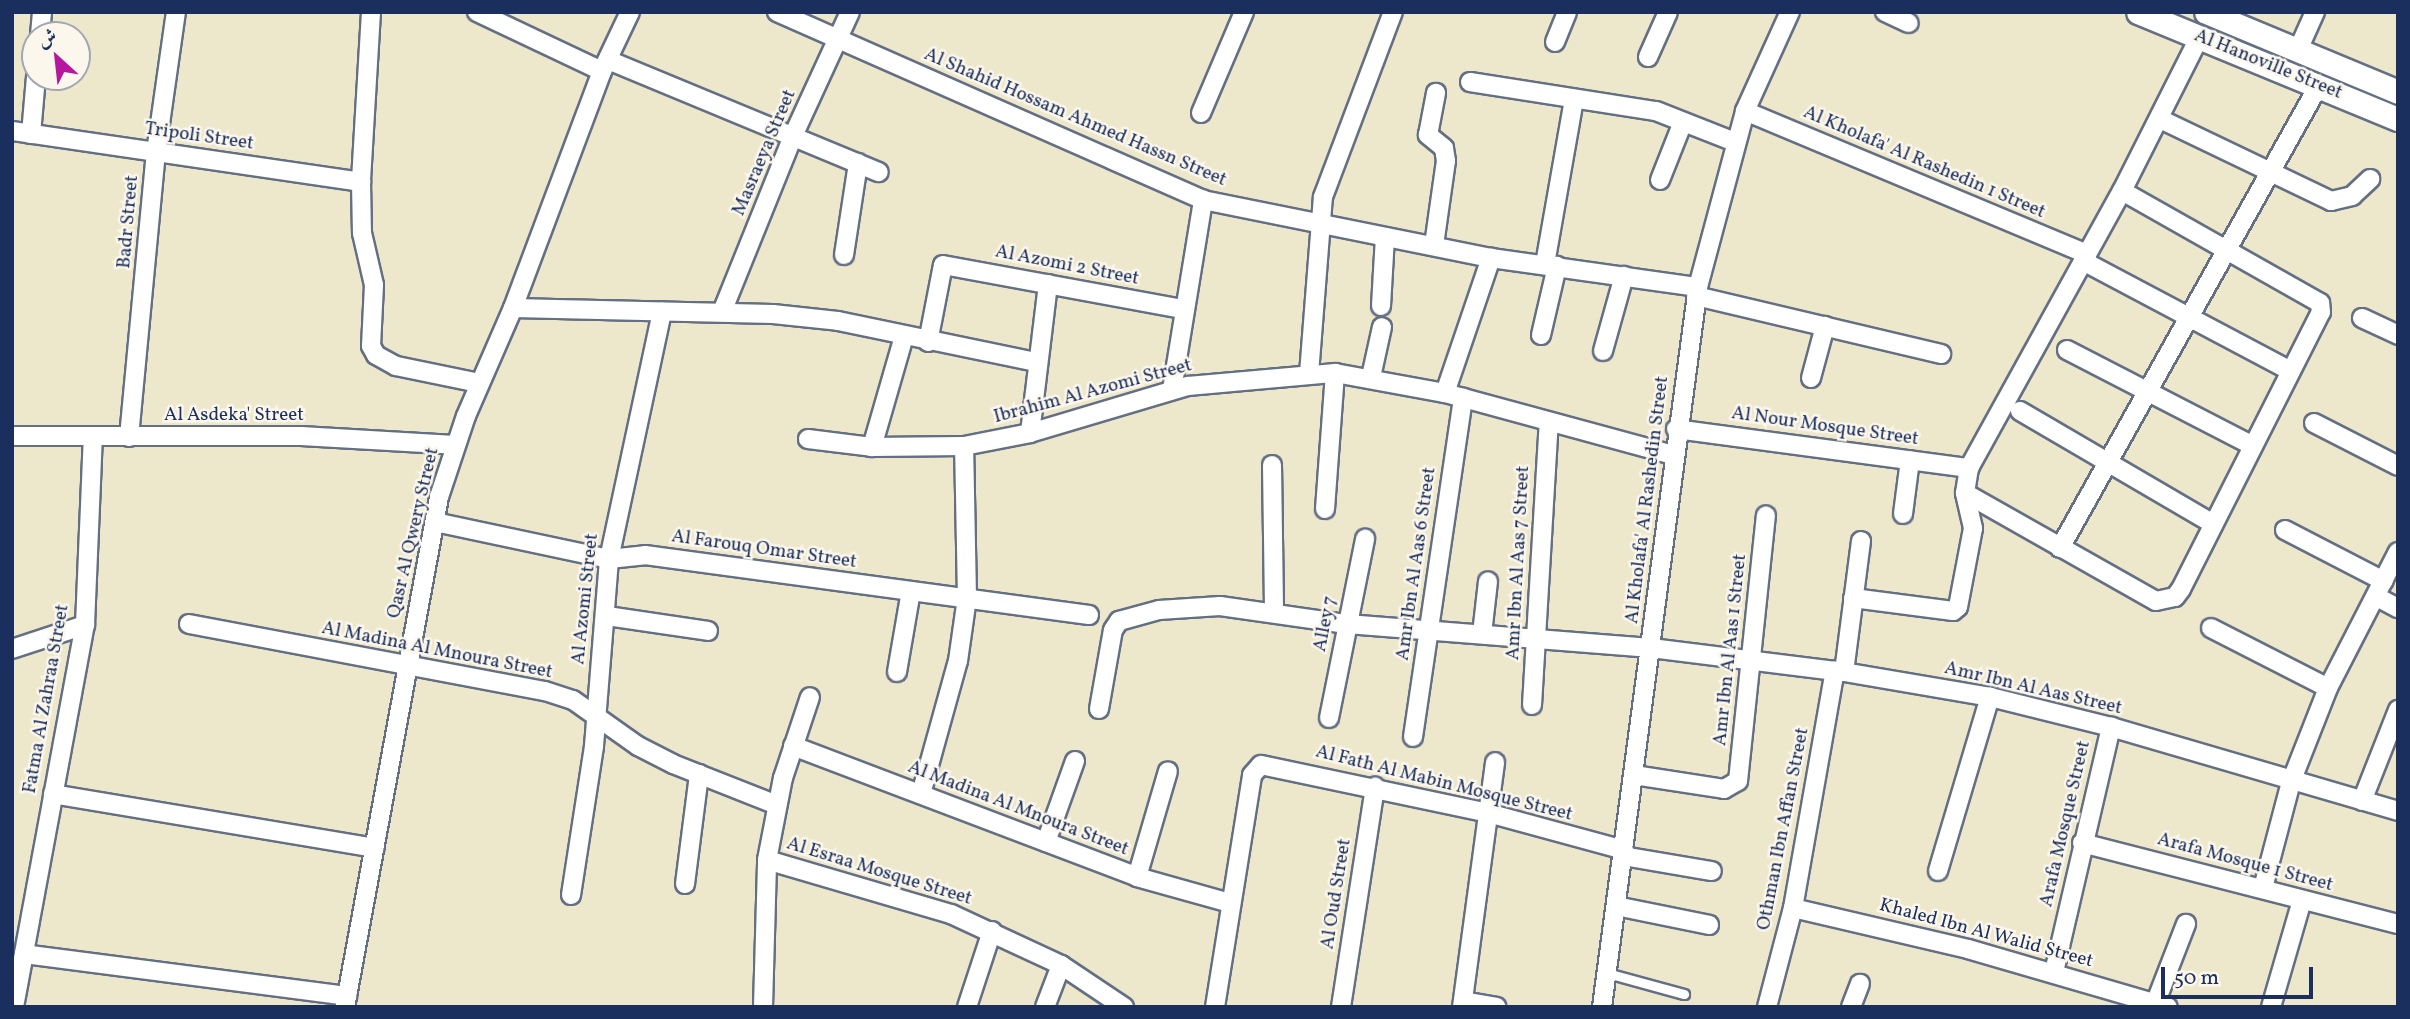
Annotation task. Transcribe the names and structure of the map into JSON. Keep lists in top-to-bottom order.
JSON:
{
  "streets": {
    "street": [
      "Al Hanoville Street",
      "Al Shahid Hossam Ahmed Hassn Street",
      "Tripoli Street",
      "Masraeya Street",
      "Al Kholafa' Al Rashedin 1 Street",
      "Badr Street",
      "Al Azomi 2 Street",
      "Ibrahim Al Azomi Street",
      "Al Asdeka' Street",
      "Al Nour Mosque Street",
      "Al Kholafa' Al Rashedin Street",
      "Qasr Al Qwery Street",
      "Al Farouq Omar Street",
      "Amr Ibn Al Aas 7 Street",
      "Amr Ibn Al Aas 6 Street",
      "Al Azomi Street",
      "Alley 7",
      "Amr Ibn Al Aas 1 Street",
      "Al Madina Al Mnoura Street",
      "Amr Ibn Al Aas Street",
      "Fatma Al Zahraa Street",
      "Al Fath Al Mabin Mosque Street",
      "Arafa Mosque Street",
      "Othman Ibn Affan Street",
      "Arafa Mosque 1 Street",
      "Al Esraa Mosque Street",
      "Al Oud Street",
      "Khaled Ibn Al Walid Street"
    ]
  },
  "crossings": [
    ["Al Shahid Hossam Ahmed Hassn Street", "Masraeya Street"],
    ["Al Shahid Hossam Ahmed Hassn Street", "Al Kholafa' Al Rashedin Street"],
    ["Tripoli Street", "Badr Street"],
    ["Al Kholafa' Al Rashedin 1 Street", "Al Kholafa' Al Rashedin Street"],
    ["Badr Street", "Al Asdeka' Street"],
    ["Ibrahim Al Azomi Street", "Al Kholafa' Al Rashedin Street"],
    ["Ibrahim Al Azomi Street", "Amr Ibn Al Aas 7 Street"],
    ["Ibrahim Al Azomi Street", "Amr Ibn Al Aas 6 Street"],
    ["Al Asdeka' Street", "Qasr Al Qwery Street"],
    ["Al Asdeka' Street", "Fatma Al Zahraa Street"],
    ["Al Nour Mosque Street", "Al Kholafa' Al Rashedin Street"],
    ["Al Kholafa' Al Rashedin Street", "Amr Ibn Al Aas 1 Street"],
    ["Al Kholafa' Al Rashedin Street", "Amr Ibn Al Aas Street"],
    ["Al Kholafa' Al Rashedin Street", "Al Fath Al Mabin Mosque Street"],
    ["Qasr Al Qwery Street", "Al Farouq Omar Street"],
    ["Qasr Al Qwery Street", "Al Madina Al Mnoura Street"],
    ["Al Farouq Omar Street", "Al Azomi Street"],
    ["Amr Ibn Al Aas 7 Street", "Amr Ibn Al Aas Street"],
    ["Amr Ibn Al Aas 6 Street", "Amr Ibn Al Aas Street"],
    ["Al Azomi Street", "Al Madina Al Mnoura Street"],
    ["Alley 7", "Amr Ibn Al Aas Street"],
    ["Amr Ibn Al Aas 1 Street", "Amr Ibn Al Aas Street"],
    ["Al Madina Al Mnoura Street", "Al Fath Al Mabin Mosque Street"],
    ["Amr Ibn Al Aas Street", "Arafa Mosque Street"],
    ["Amr Ibn Al Aas Street", "Othman Ibn Affan Street"],
    ["Al Fath Al Mabin Mosque Street", "Al Oud Street"],
    ["Arafa Mosque Street", "Arafa Mosque 1 Street"],
    ["Arafa Mosque Street", "Khaled Ibn Al Walid Street"],
    ["Othman Ibn Affan Street", "Khaled Ibn Al Walid Street"]
  ],
  "scale_bar": "50 m",
  "north": "top left"
}
